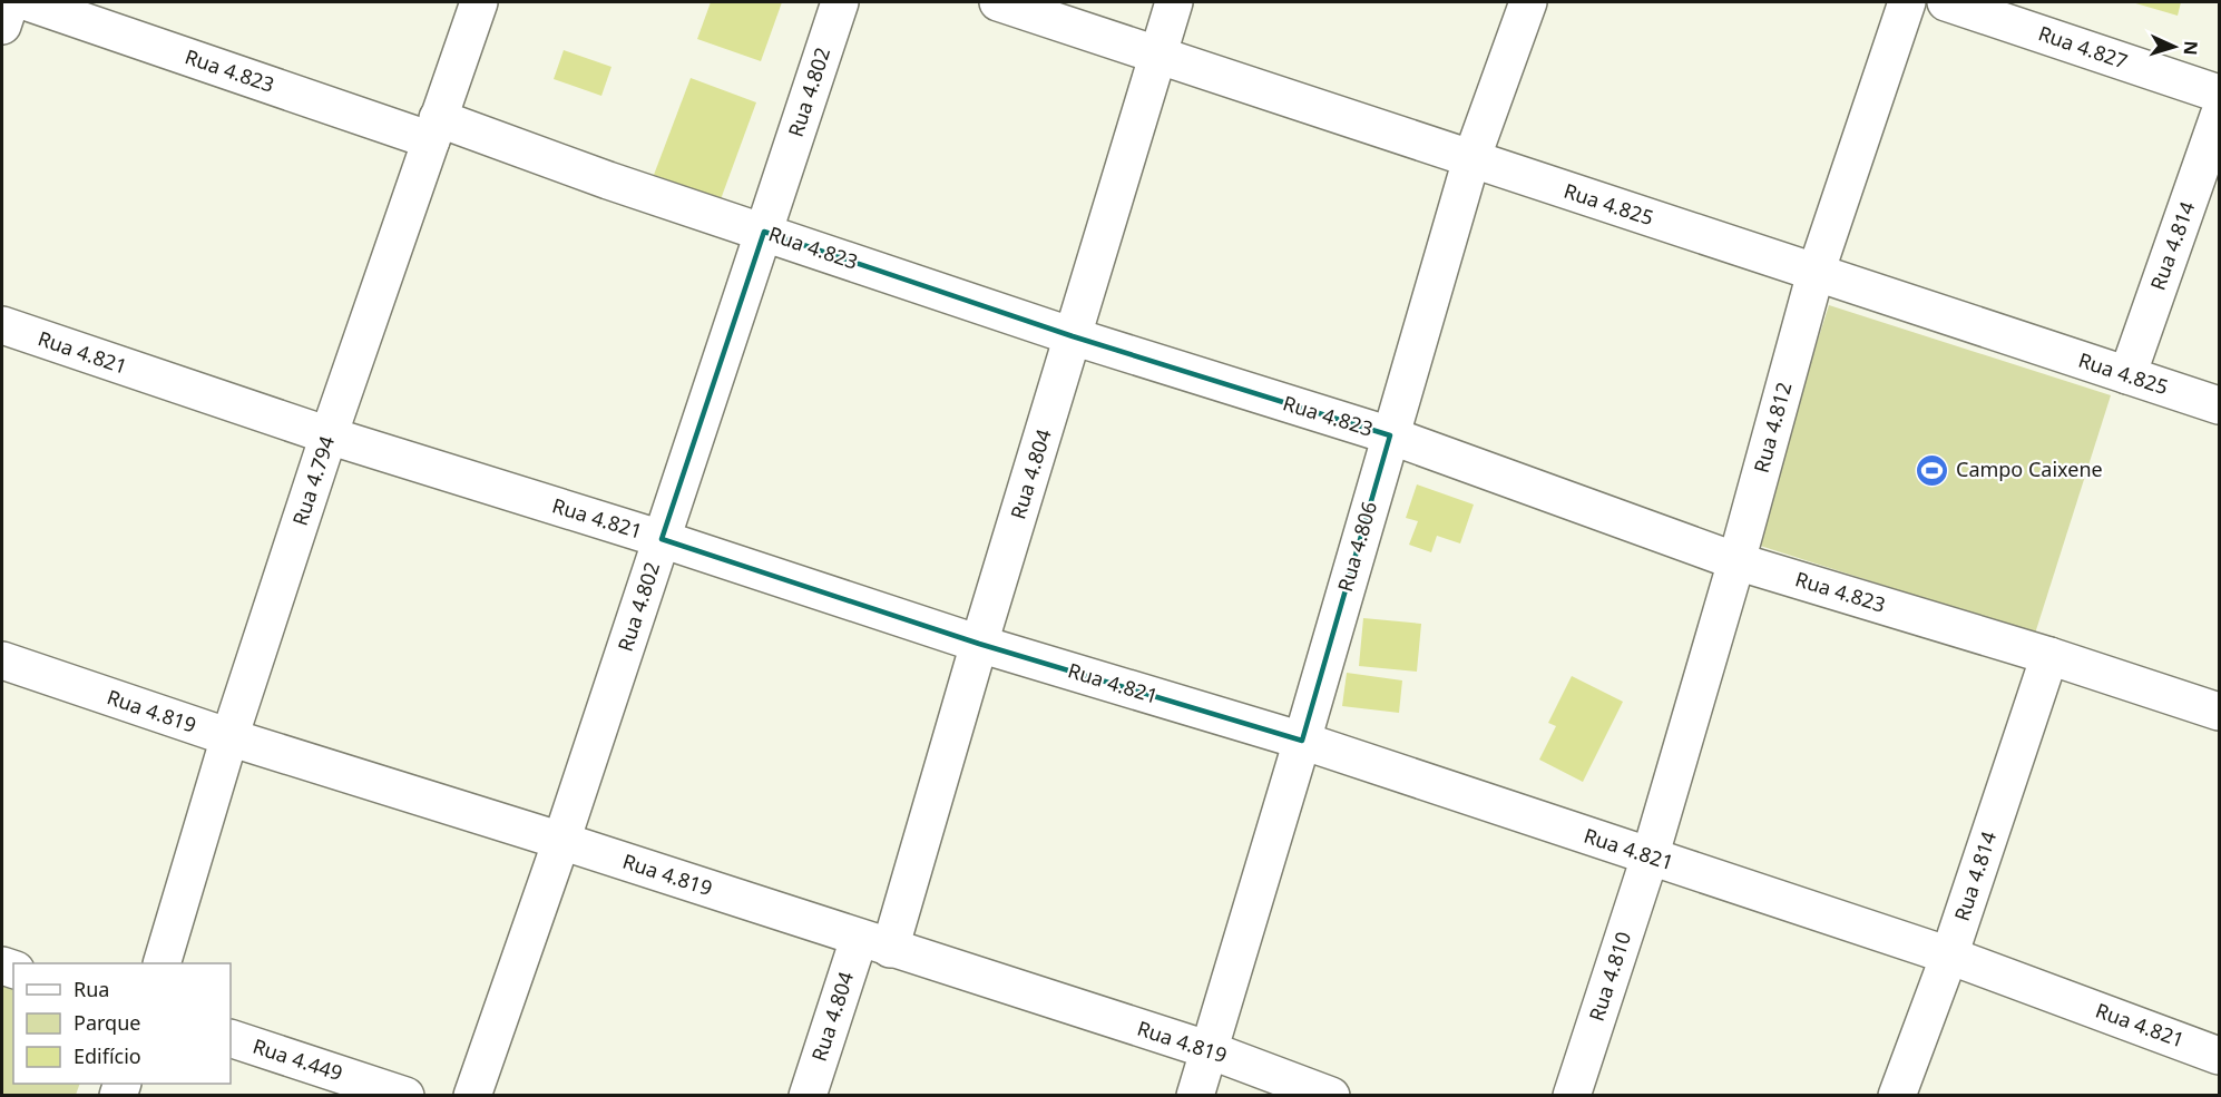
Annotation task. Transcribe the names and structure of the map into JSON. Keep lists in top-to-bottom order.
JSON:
{
  "streets": {
    "street": [
      "Rua 4.827",
      "Rua 4.823",
      "Rua 4.802",
      "Rua 4.825",
      "Rua 4.814",
      "Rua 4.821",
      "Rua 4.812",
      "Rua 4.804",
      "Rua 4.794",
      "Rua 4.806",
      "Rua 4.819",
      "Rua 4.810",
      "Rua 4.449"
    ]
  },
  "crossings": [
    ["Rua 4.823", "Rua 4.802"],
    ["Rua 4.823", "Rua 4.814"],
    ["Rua 4.823", "Rua 4.812"],
    ["Rua 4.823", "Rua 4.804"],
    ["Rua 4.823", "Rua 4.794"],
    ["Rua 4.823", "Rua 4.806"],
    ["Rua 4.802", "Rua 4.821"],
    ["Rua 4.802", "Rua 4.819"],
    ["Rua 4.825", "Rua 4.814"],
    ["Rua 4.825", "Rua 4.812"],
    ["Rua 4.825", "Rua 4.804"],
    ["Rua 4.825", "Rua 4.806"],
    ["Rua 4.814", "Rua 4.821"],
    ["Rua 4.821", "Rua 4.812"],
    ["Rua 4.821", "Rua 4.804"],
    ["Rua 4.821", "Rua 4.794"],
    ["Rua 4.821", "Rua 4.806"],
    ["Rua 4.821", "Rua 4.810"],
    ["Rua 4.812", "Rua 4.810"],
    ["Rua 4.804", "Rua 4.819"],
    ["Rua 4.794", "Rua 4.819"],
    ["Rua 4.806", "Rua 4.819"]
  ],
  "places": {
    "sports": ["Campo Caixene"]
  },
  "legend": ["Rua", "Parque", "Edifício"],
  "north": "right"
}
